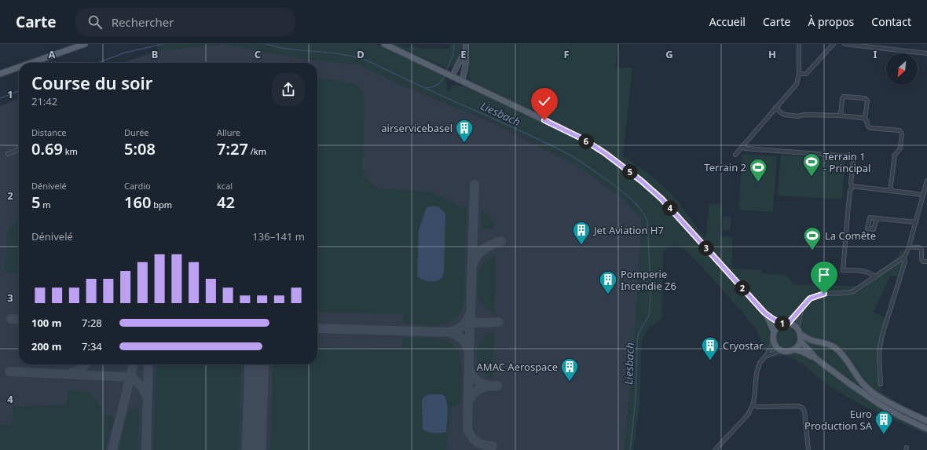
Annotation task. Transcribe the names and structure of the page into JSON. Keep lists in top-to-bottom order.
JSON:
{
  "water": ["Liesbach"],
  "places": {
    "building": [
      "airservicebasel",
      "Jet Aviation H7",
      "Pomperie Incendie Z6",
      "Cryostar",
      "AMAC Aerospace",
      "Euro Production SA"
    ],
    "sports": ["Terrain 1 - Principal", "Terrain 2", "La Comête"]
  },
  "north": "bottom left",
  "page": {
    "header": "Carte",
    "search": "Rechercher",
    "nav": [
      "Accueil",
      "Carte",
      "À propos",
      "Contact"
    ],
    "heading": ["Course du soir", "21:42"],
    "stats": [
      ["Distance", "0.69 km"],
      ["Durée", "5:08"],
      ["Allure", "7:27 /km"],
      ["Dénivelé", "5 m"],
      ["Cardio", "160 bpm"],
      ["kcal", "42"]
    ],
    "pins": [
      "6",
      "5",
      "4",
      "3",
      "2",
      "1"
    ],
    "chart": ["Dénivelé", "136–141 m"],
    "list": [
      {
        "name": "100 m",
        "note": "7:28"
      },
      {
        "name": "200 m",
        "note": "7:34"
      }
    ]
  },
  "grid": {
    "columns": [
      "A",
      "B",
      "C",
      "D",
      "E",
      "F",
      "G",
      "H",
      "I"
    ],
    "rows": [
      "1",
      "2",
      "3",
      "4"
    ]
  }
}
